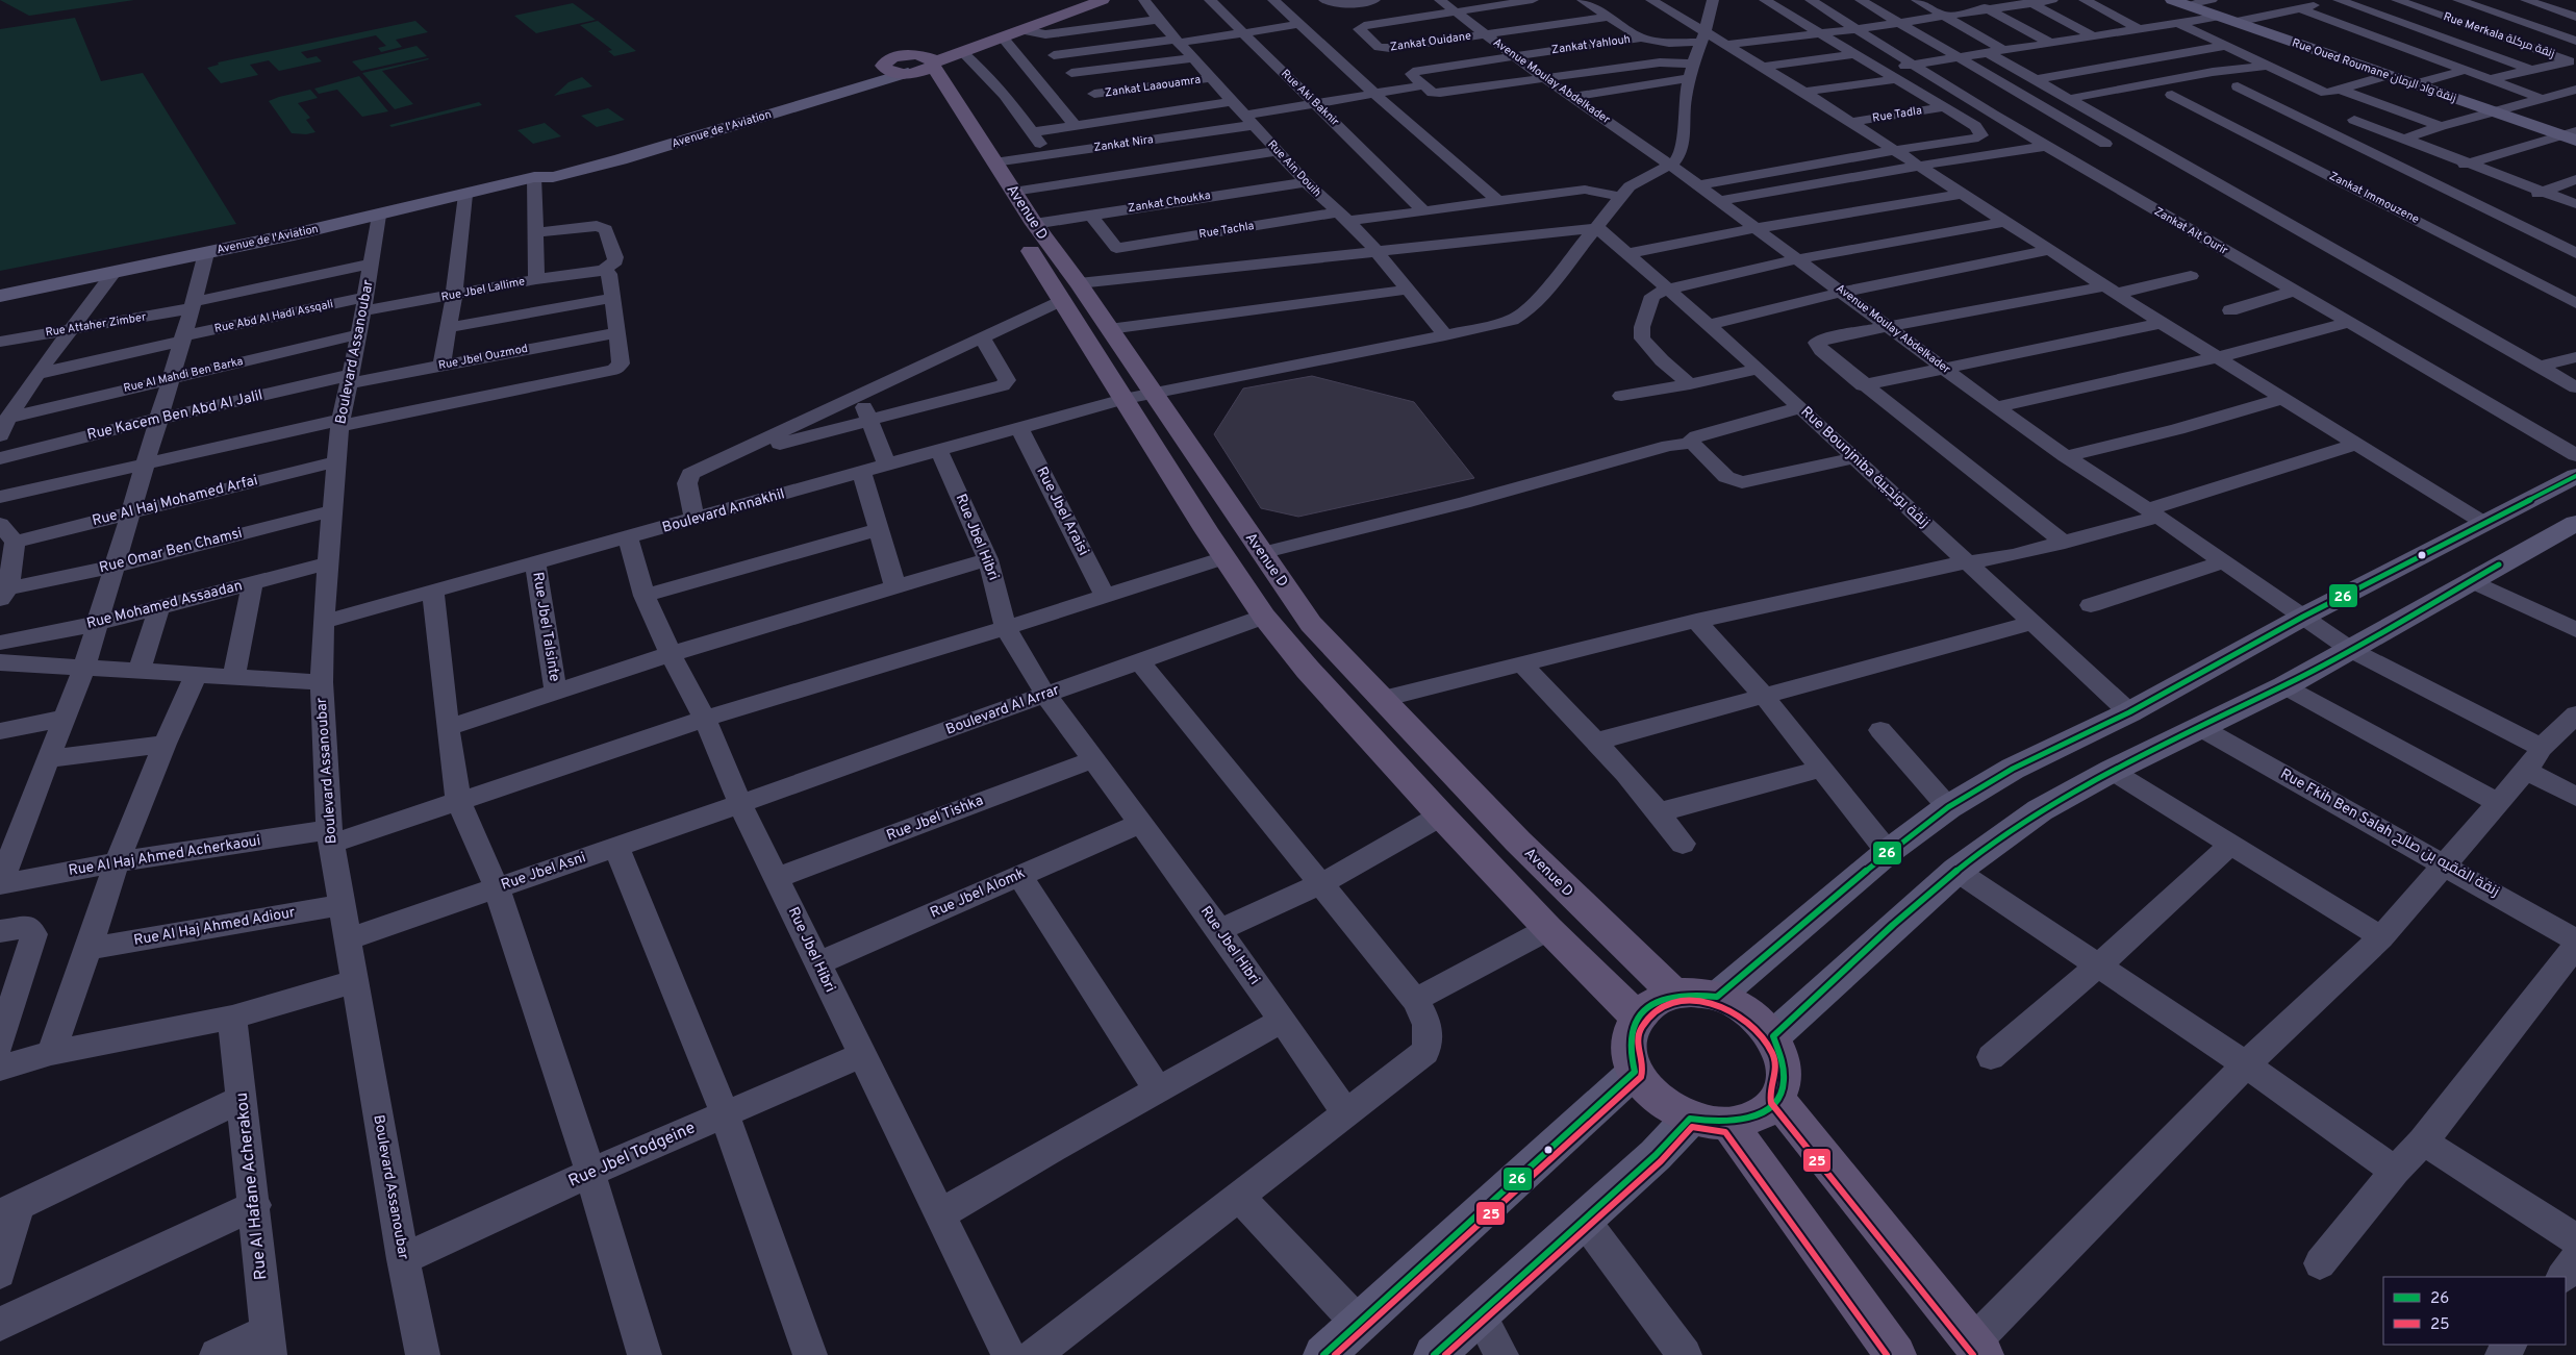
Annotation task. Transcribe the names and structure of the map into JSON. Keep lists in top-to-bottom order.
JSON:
{
  "streets": {
    "main road": ["Avenue de l'Aviation", "Avenue D"],
    "street": [
      "Rue Merkala زنقة مركلة",
      "Zankat Ouidane",
      "Zankat Yahlouh",
      "Rue Oued Roumane زنقة واد الرمان",
      "Avenue Moulay Abdelkader",
      "Zankat Laaouamra",
      "Rue Aki Baknir",
      "Rue Tadla",
      "Zankat Nira",
      "Rue Ain Douih",
      "Zankat Immouzene",
      "Zankat Choukka",
      "Rue Tachla",
      "Zankat Ait Ourir",
      "Rue Jbel Lallime",
      "Rue Abd Al Hadi Assqali",
      "Rue Attaher Zimber",
      "Boulevard Assanoubar",
      "Rue Jbel Ouzmod",
      "Rue Al Mahdi Ben Barka",
      "Rue Kacem Ben Abd Al Jalil",
      "Rue Bounjniba زنقة بونجيبة",
      "Rue Al Haj Mohamed Arfai",
      "Boulevard Annakhil",
      "Rue Jbel Araisi",
      "Rue Jbel Hibri",
      "Rue Omar Ben Chamsi",
      "Rue Mohamed Assaadan",
      "Rue Jbel Talsinte",
      "Boulevard Al Arrar",
      "Rue Jbel Tishka",
      "Rue Fkih Ben Salah زنقة الفقيه بن صالح",
      "Rue Al Haj Ahmed Acherkaoui",
      "Rue Jbel Asni",
      "Rue Jbel Alomk",
      "Rue Al Haj Ahmed Adiour",
      "Rue Jbel Todgeine",
      "Rue Al Hafane Acherakou"
    ]
  },
  "crossings": [
    ["Zankat Ouidane", "Avenue Moulay Abdelkader"],
    ["Zankat Yahlouh", "Avenue Moulay Abdelkader"],
    ["Zankat Yahlouh", "Zankat Nira"],
    ["Avenue Moulay Abdelkader", "Boulevard Annakhil"],
    ["Zankat Laaouamra", "Rue Ain Douih"],
    ["Rue Aki Baknir", "Zankat Nira"],
    ["Rue Aki Baknir", "Rue Tachla"],
    ["Avenue de l'Aviation", "Avenue D"],
    ["Avenue de l'Aviation", "Boulevard Assanoubar"],
    ["Zankat Nira", "Rue Ain Douih"],
    ["Zankat Nira", "Avenue D"],
    ["Rue Ain Douih", "Zankat Choukka"],
    ["Rue Ain Douih", "Rue Tachla"],
    ["Rue Ain Douih", "Boulevard Annakhil"],
    ["Zankat Choukka", "Avenue D"],
    ["Zankat Choukka", "Rue Tachla"],
    ["Avenue D", "Boulevard Annakhil"],
    ["Avenue D", "Boulevard Al Arrar"],
    ["Avenue D", "Rue Al Haj Ahmed Acherkaoui"],
    ["Rue Tachla", "Boulevard Annakhil"],
    ["Rue Jbel Lallime", "Rue Abd Al Hadi Assqali"],
    ["Rue Jbel Lallime", "Boulevard Assanoubar"],
    ["Rue Jbel Lallime", "Rue Al Mahdi Ben Barka"],
    ["Rue Abd Al Hadi Assqali", "Boulevard Assanoubar"],
    ["Rue Abd Al Hadi Assqali", "Rue Al Mahdi Ben Barka"],
    ["Rue Attaher Zimber", "Boulevard Assanoubar"],
    ["Boulevard Assanoubar", "Rue Jbel Ouzmod"],
    ["Boulevard Assanoubar", "Rue Al Mahdi Ben Barka"],
    ["Boulevard Assanoubar", "Rue Kacem Ben Abd Al Jalil"],
    ["Boulevard Assanoubar", "Rue Al Haj Mohamed Arfai"],
    ["Boulevard Assanoubar", "Boulevard Annakhil"],
    ["Boulevard Assanoubar", "Rue Omar Ben Chamsi"],
    ["Boulevard Assanoubar", "Rue Mohamed Assaadan"],
    ["Boulevard Assanoubar", "Rue Al Haj Ahmed Acherkaoui"],
    ["Boulevard Assanoubar", "Rue Jbel Asni"],
    ["Boulevard Assanoubar", "Rue Al Haj Ahmed Adiour"],
    ["Boulevard Assanoubar", "Rue Jbel Todgeine"],
    ["Rue Jbel Ouzmod", "Rue Kacem Ben Abd Al Jalil"],
    ["Rue Bounjniba زنقة بونجيبة", "Boulevard Annakhil"],
    ["Boulevard Annakhil", "Rue Jbel Araisi"],
    ["Boulevard Annakhil", "Rue Jbel Hibri"],
    ["Boulevard Annakhil", "Rue Jbel Talsinte"],
    ["Rue Jbel Araisi", "Rue Al Haj Ahmed Acherkaoui"],
    ["Rue Jbel Hibri", "Boulevard Al Arrar"],
    ["Rue Jbel Hibri", "Rue Jbel Tishka"],
    ["Rue Jbel Hibri", "Rue Al Haj Ahmed Acherkaoui"],
    ["Rue Jbel Hibri", "Rue Jbel Asni"],
    ["Rue Jbel Hibri", "Rue Jbel Alomk"],
    ["Rue Jbel Hibri", "Rue Jbel Todgeine"],
    ["Boulevard Al Arrar", "Rue Jbel Asni"]
  ],
  "lines": ["transit line 26", "transit line 25"],
  "legend": ["26", "25"]
}
